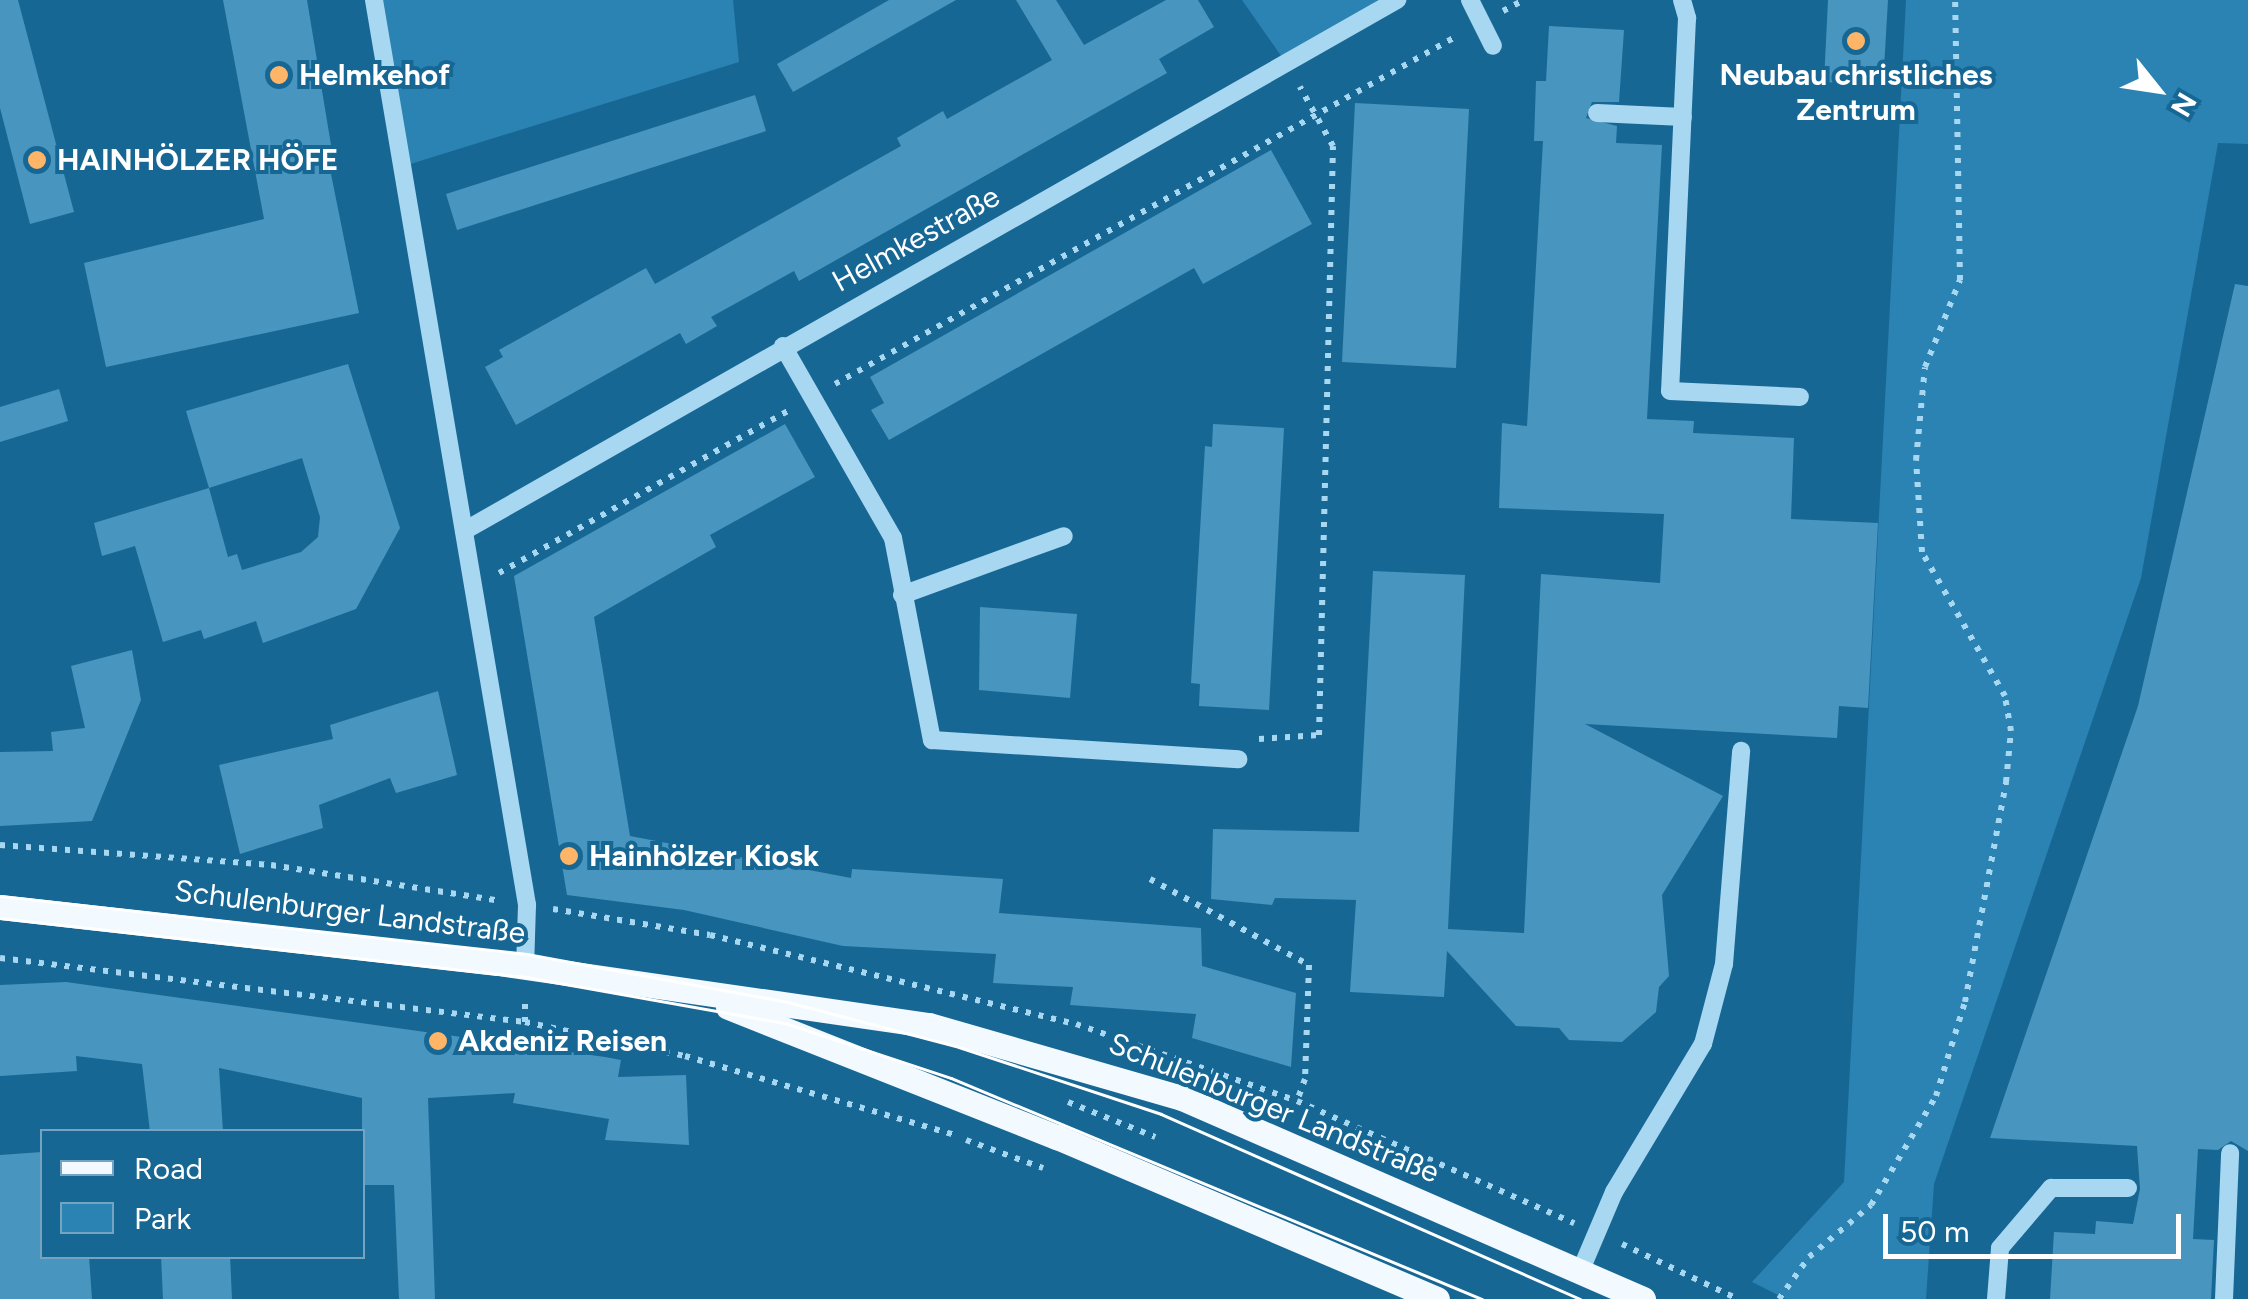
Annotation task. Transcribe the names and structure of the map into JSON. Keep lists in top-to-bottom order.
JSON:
{
  "streets": {
    "main road": ["Schulenburger Landstraße"],
    "street": ["Helmkestraße"]
  },
  "places": [
    "Neubau christliches Zentrum",
    "Helmkehof",
    "HAINHÖLZER HÖFE",
    "Hainhölzer Kiosk",
    "Akdeniz Reisen"
  ],
  "legend": ["Road", "Park"],
  "scale_bar": "50 m",
  "north": "bottom right"
}
